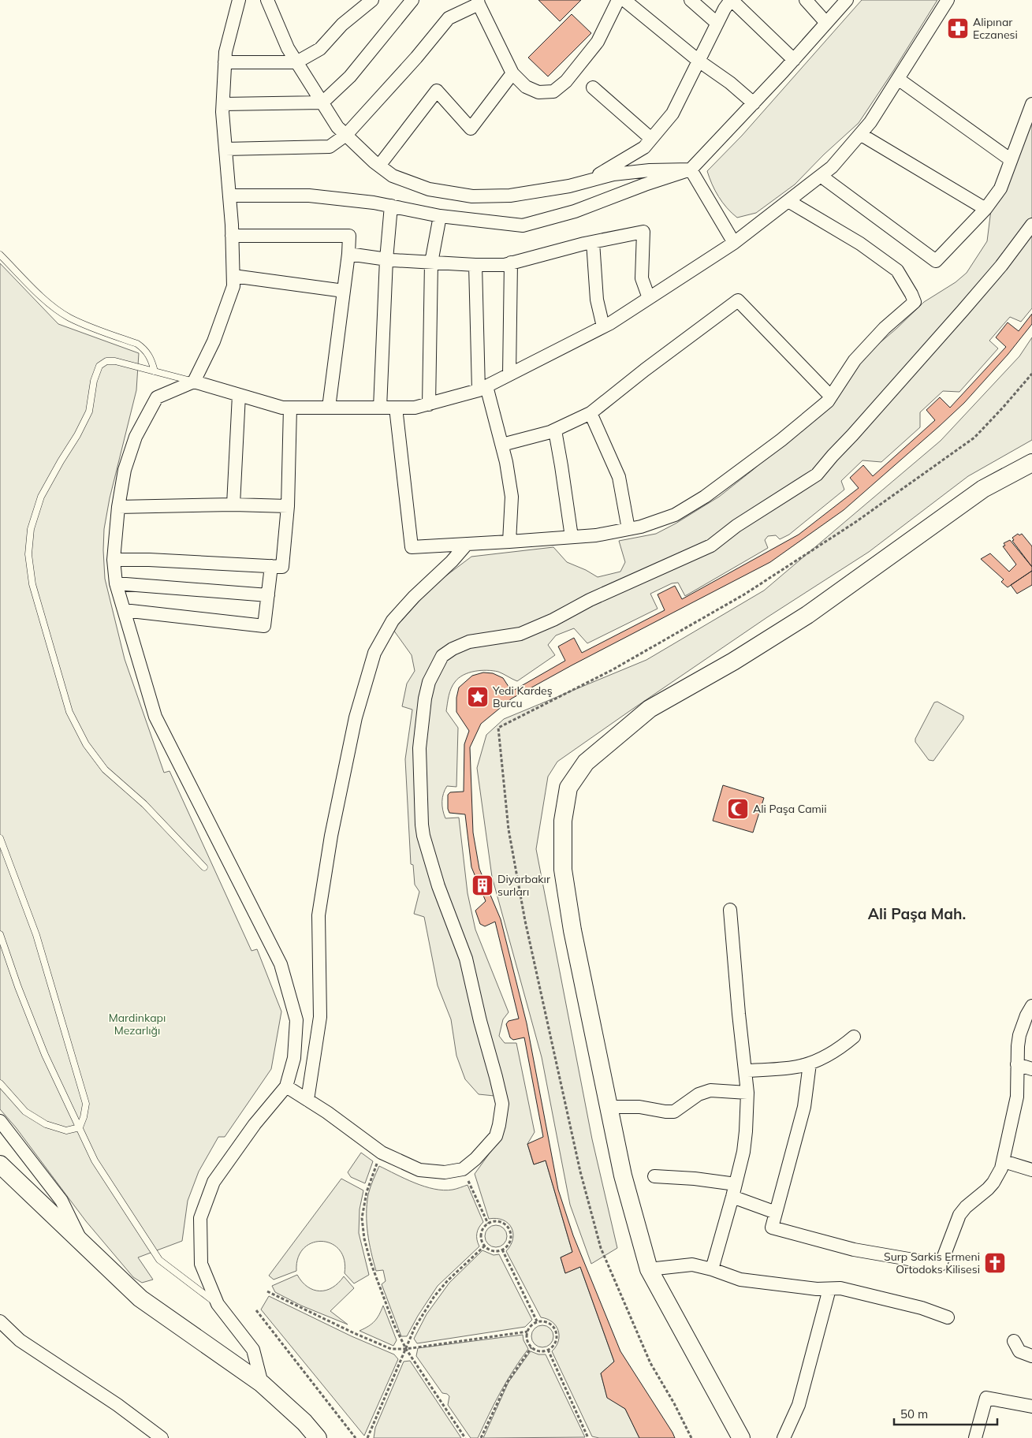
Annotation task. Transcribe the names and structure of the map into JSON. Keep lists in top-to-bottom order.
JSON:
{
  "districts": ["Ali Paşa Mah."],
  "parks": ["Mardinkapı Mezarlığı"],
  "places": {
    "pharmacy": ["Alipınar Eczanesi"],
    "place": ["Yedi Kardeş Burcu"],
    "mosque": ["Ali Paşa Camii"],
    "building": ["Diyarbakır surları"],
    "church": ["Surp Sarkis Ermeni Ortodoks Kilisesi"]
  },
  "scale_bar": "50 m"
}
